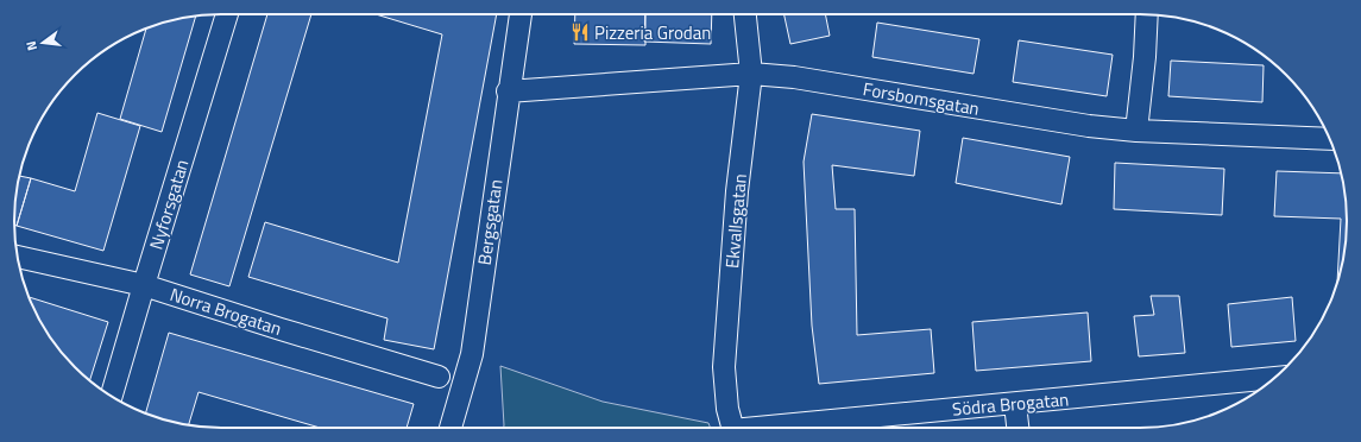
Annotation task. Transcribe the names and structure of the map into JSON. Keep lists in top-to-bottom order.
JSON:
{
  "streets": {
    "street": [
      "Forsbomsgatan",
      "Nyforsgatan",
      "Ekvallsgatan",
      "Bergsgatan",
      "Norra Brogatan",
      "Södra Brogatan"
    ]
  },
  "crossings": [
    ["Forsbomsgatan", "Ekvallsgatan"],
    ["Forsbomsgatan", "Bergsgatan"],
    ["Nyforsgatan", "Norra Brogatan"]
  ],
  "places": {
    "restaurant": ["Pizzeria Grodan"]
  },
  "north": "left"
}
